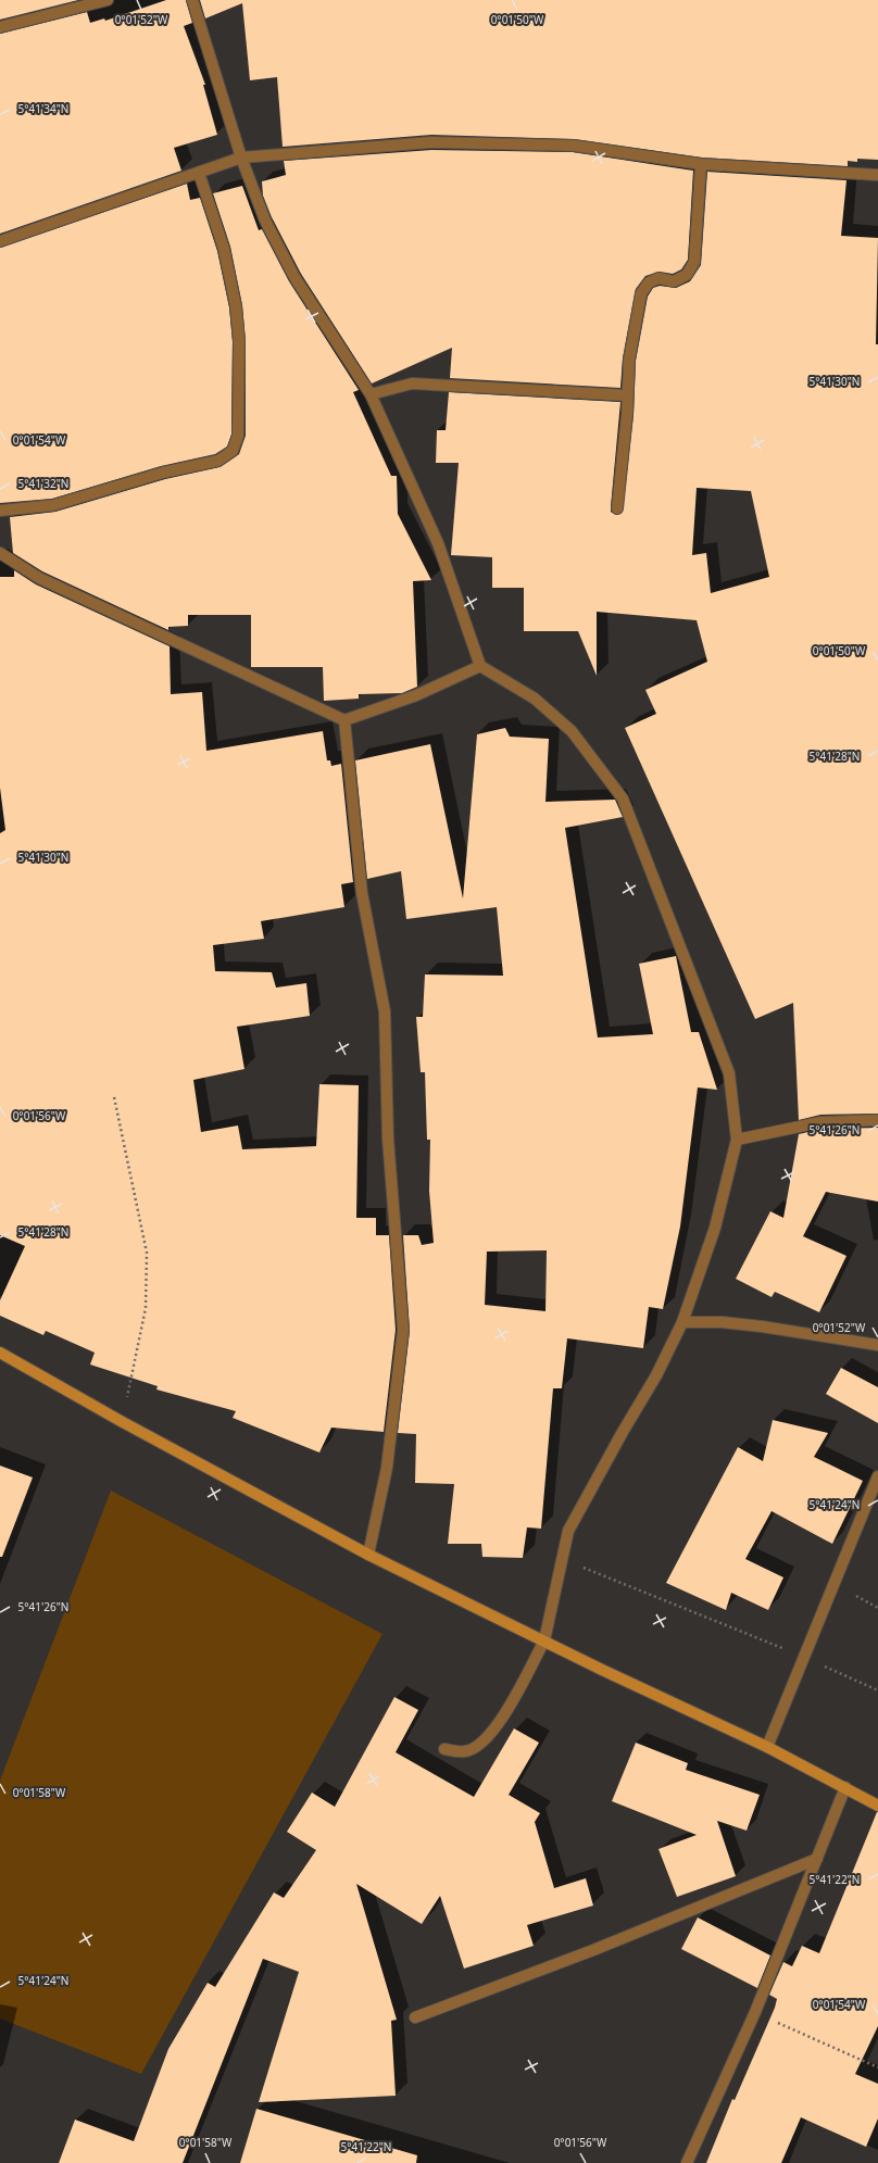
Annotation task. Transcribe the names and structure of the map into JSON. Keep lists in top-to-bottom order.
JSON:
{
  "coordinates": [
    "0°01'52\"W",
    "0°01'50\"W",
    "5°41'34\"N",
    "5°41'30\"N",
    "0°01'54\"W",
    "5°41'32\"N",
    "5°41'28\"N",
    "0°01'56\"W",
    "5°41'26\"N",
    "5°41'24\"N",
    "0°01'58\"W",
    "5°41'22\"N"
  ]
}
